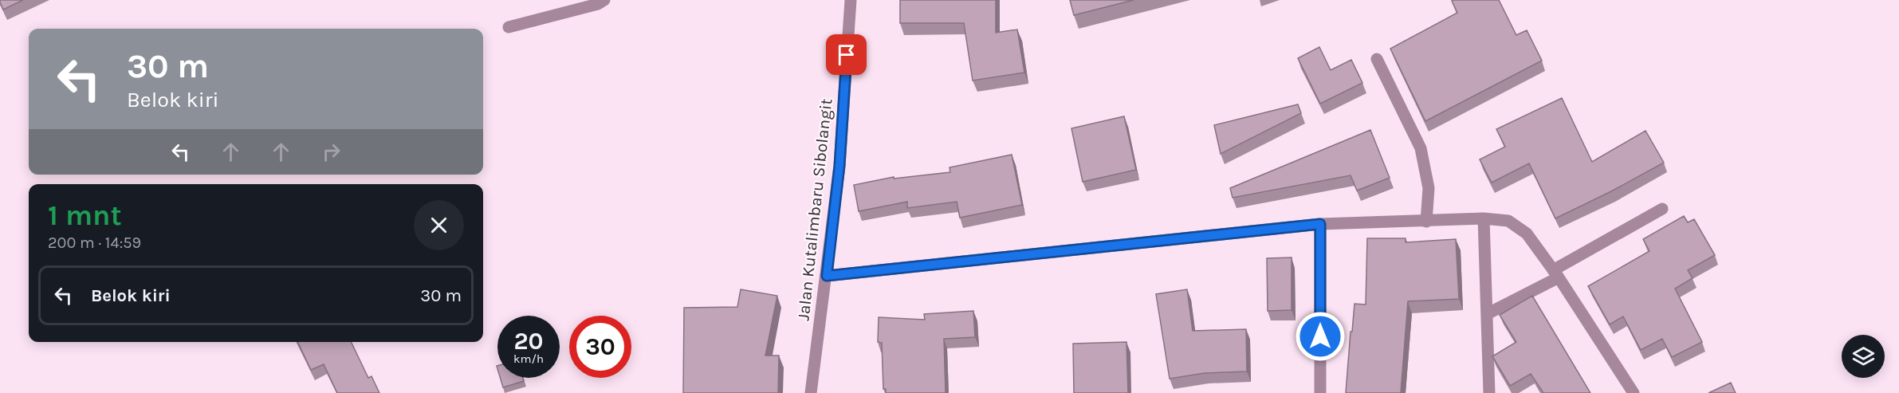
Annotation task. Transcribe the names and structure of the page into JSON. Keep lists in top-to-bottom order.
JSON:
{
  "streets": {
    "street": ["Jalan Kutalimbaru Sibolangit"]
  },
  "page": {
    "turn": ["30 m", "Belok kiri"],
    "heading": ["1 mnt", "200 m · 14:59"],
    "list": [
      {
        "name": "Belok kiri",
        "value": "30 m"
      }
    ],
    "speed": "20 km/h",
    "limit": "30"
  }
}
